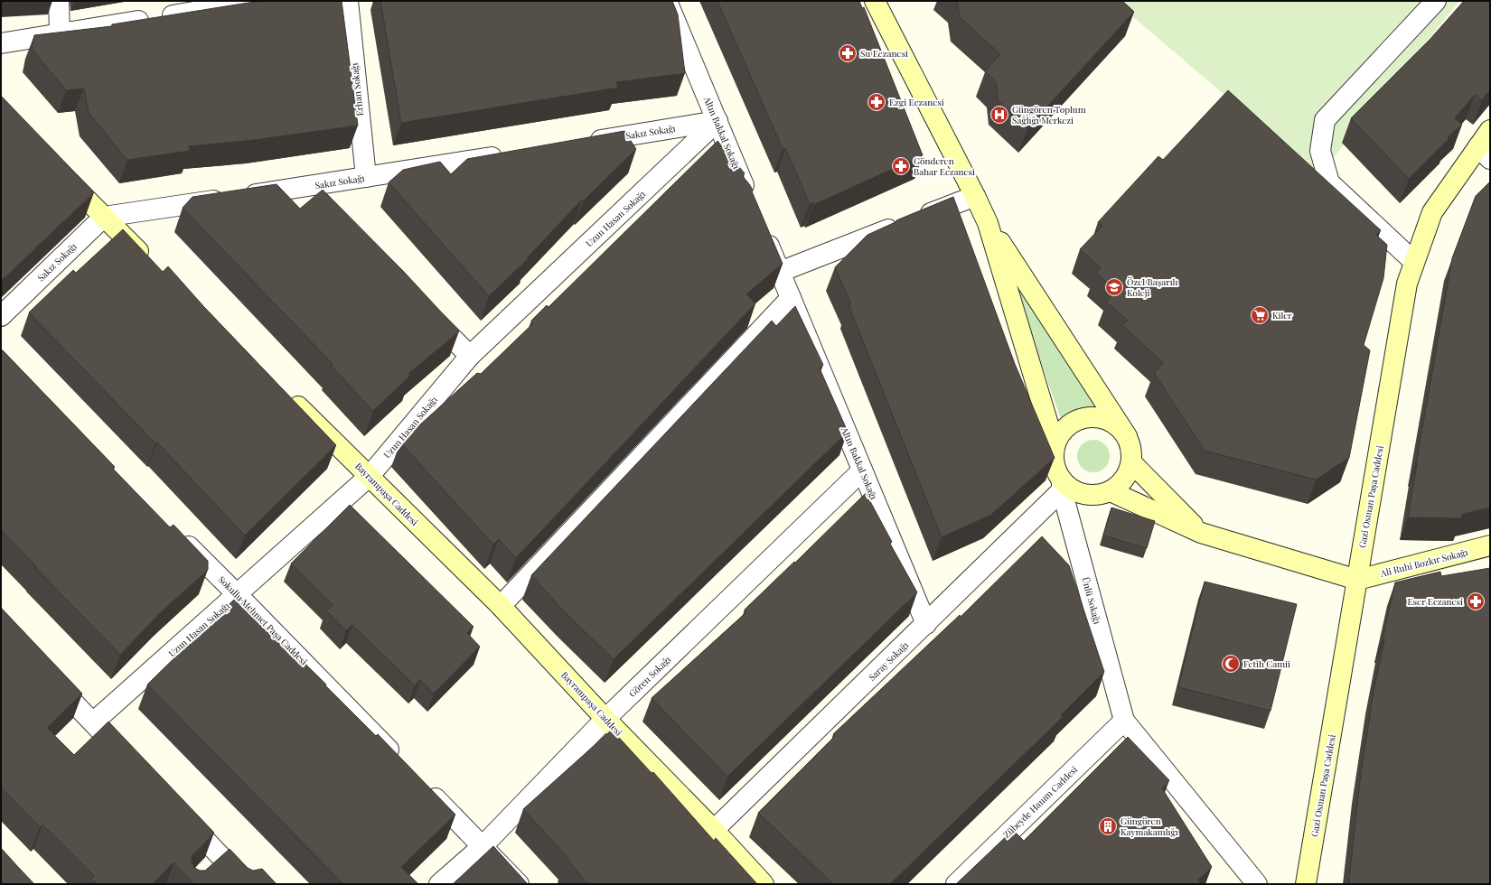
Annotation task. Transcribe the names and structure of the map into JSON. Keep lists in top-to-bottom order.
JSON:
{
  "streets": {
    "street": [
      "Erhan Sokağı",
      "Sakız Sokağı",
      "Altın Bakkal Sokağı",
      "Uzun Hasan Sokağı",
      "Bayrampaşa Caddesi",
      "Gazi Osman Paşa Caddesi",
      "Ali Ruhi Bozkır Sokağı",
      "Ünlü Sokağı",
      "Sokullu Mehmet Paşa Caddesi",
      "Saray Sokağı",
      "Gören Sokağı",
      "Zübeyde Hanım Caddesi"
    ]
  },
  "crossings": [
    ["Erhan Sokağı", "Sakız Sokağı"],
    ["Sakız Sokağı", "Altın Bakkal Sokağı"],
    ["Sakız Sokağı", "Uzun Hasan Sokağı"],
    ["Altın Bakkal Sokağı", "Uzun Hasan Sokağı"],
    ["Altın Bakkal Sokağı", "Saray Sokağı"],
    ["Altın Bakkal Sokağı", "Gören Sokağı"],
    ["Uzun Hasan Sokağı", "Bayrampaşa Caddesi"],
    ["Uzun Hasan Sokağı", "Sokullu Mehmet Paşa Caddesi"],
    ["Bayrampaşa Caddesi", "Saray Sokağı"],
    ["Bayrampaşa Caddesi", "Gören Sokağı"],
    ["Gazi Osman Paşa Caddesi", "Ali Ruhi Bozkır Sokağı"],
    ["Ünlü Sokağı", "Saray Sokağı"],
    ["Ünlü Sokağı", "Zübeyde Hanım Caddesi"]
  ],
  "places": {
    "pharmacy": [
      "Su Eczanesi",
      "Ezgi Eczanesi",
      "Gönderen Bahar Eczanesi",
      "Eser Eczanesi"
    ],
    "hospital": ["Güngören Toplum Sağlığı Merkezi"],
    "school or university": ["Özel Başarılı Koleji"],
    "supermarket": ["Kiler"],
    "mosque": ["Fetih Camii"],
    "building": ["Güngören Kaymakamlığı"]
  }
}
